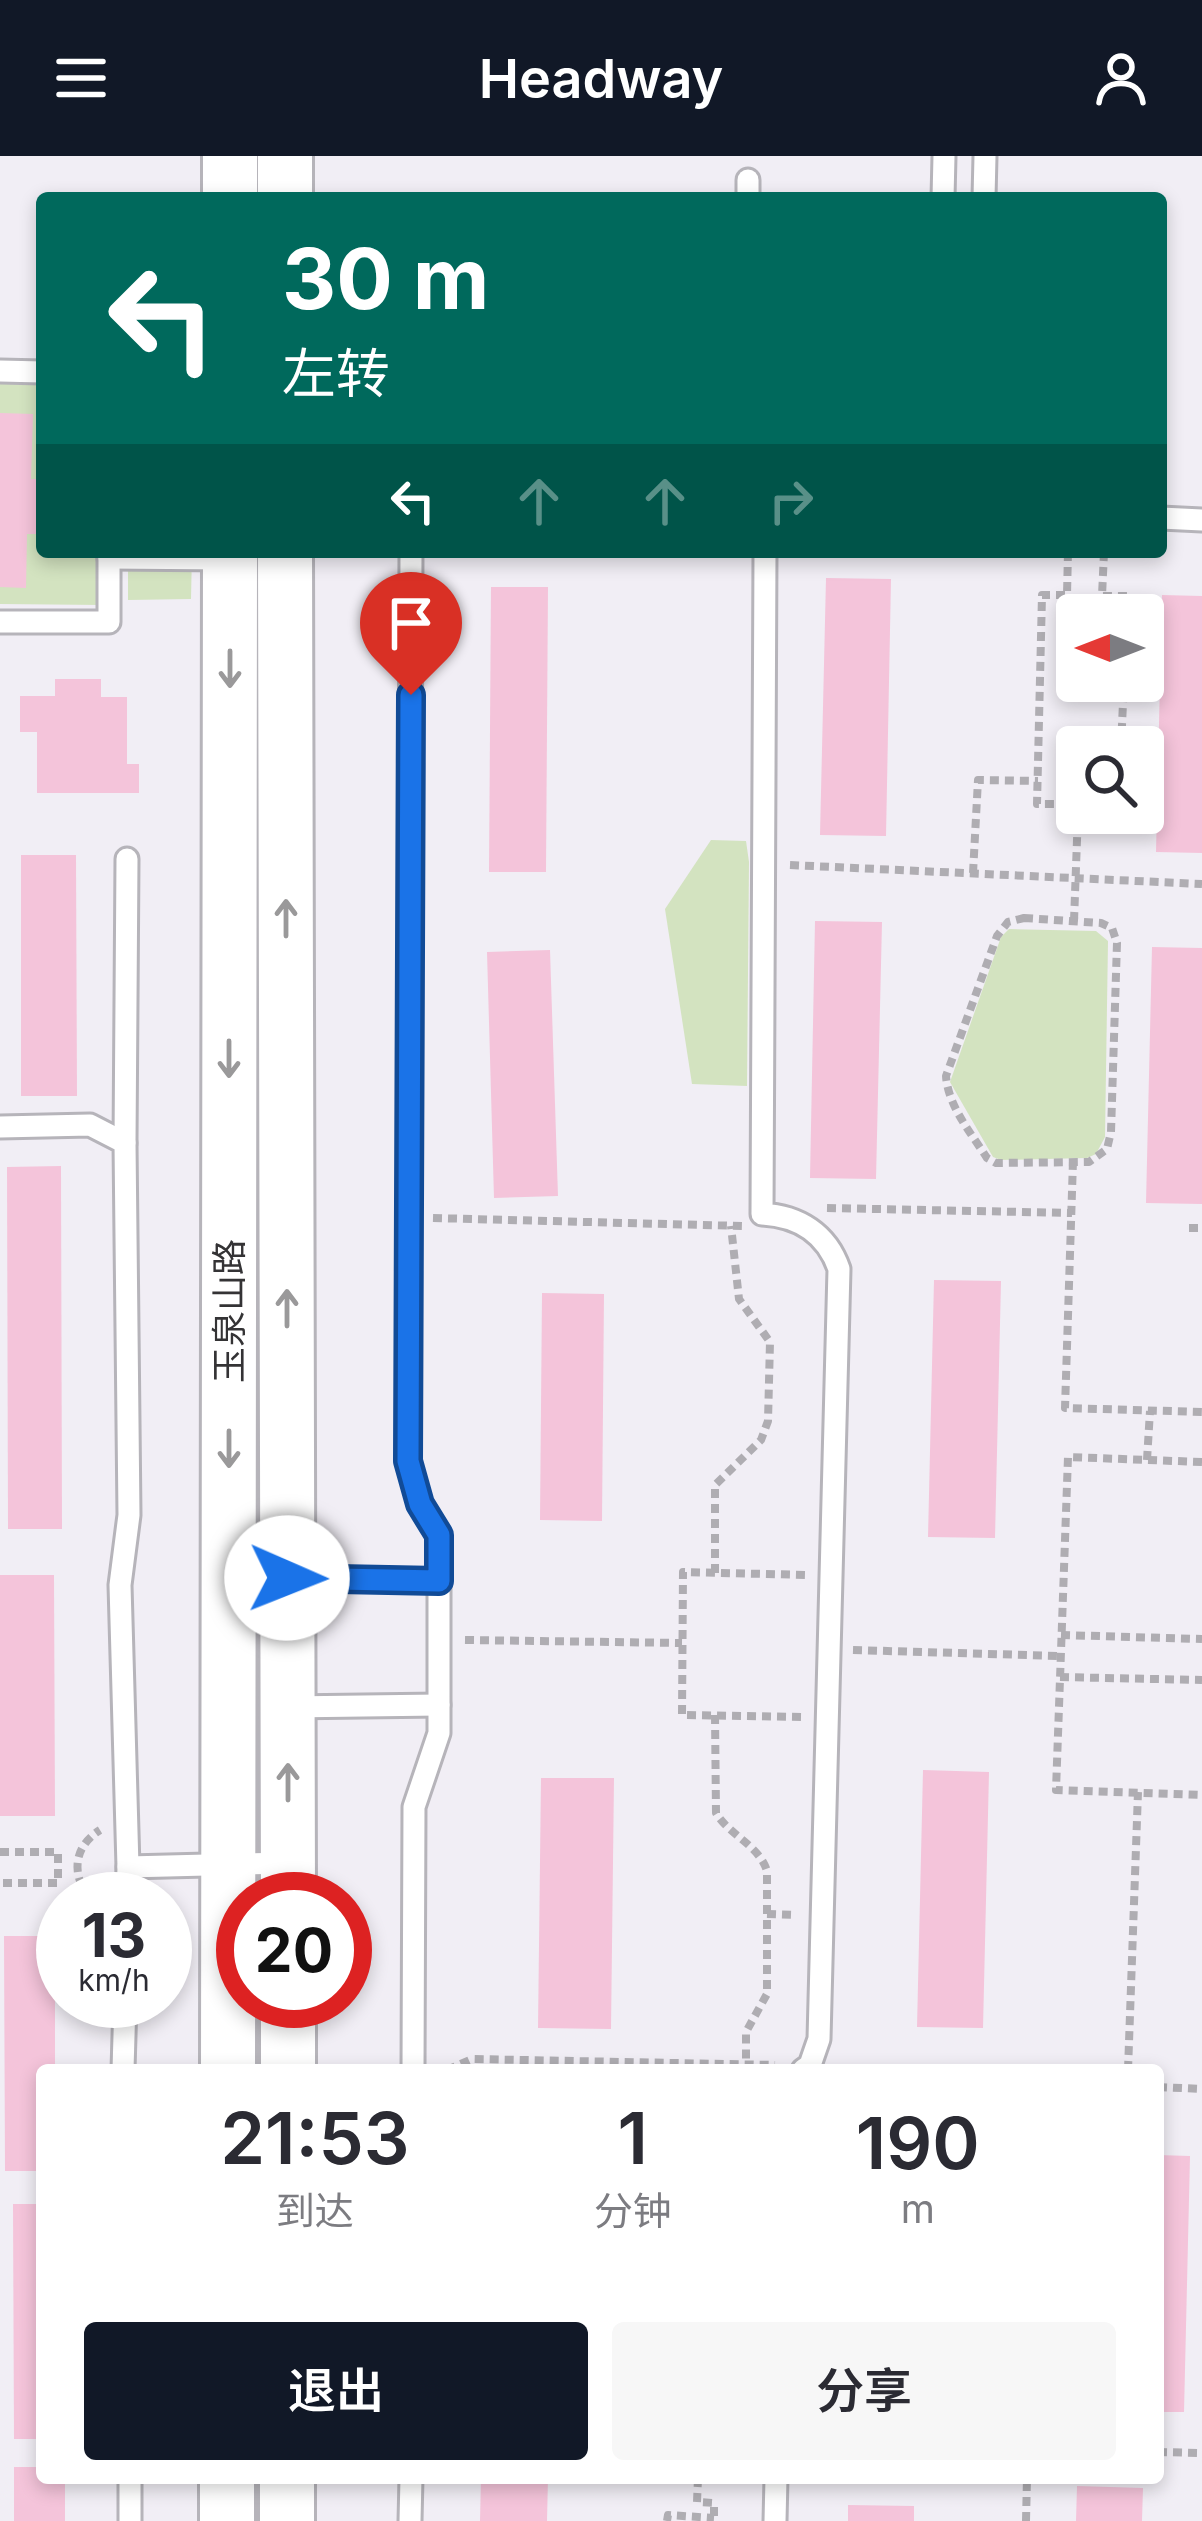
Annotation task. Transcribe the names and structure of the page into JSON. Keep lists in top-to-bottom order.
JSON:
{
  "streets": {
    "street": ["玉泉山路"]
  },
  "north": "left",
  "page": {
    "header": "Headway",
    "turn": ["30 m", "左转"],
    "speed": "13 km/h",
    "limit": "20",
    "eta": [
      "21:53",
      "到达",
      "1",
      "分钟",
      "190",
      "m"
    ],
    "buttons": ["退出", "分享"]
  }
}
